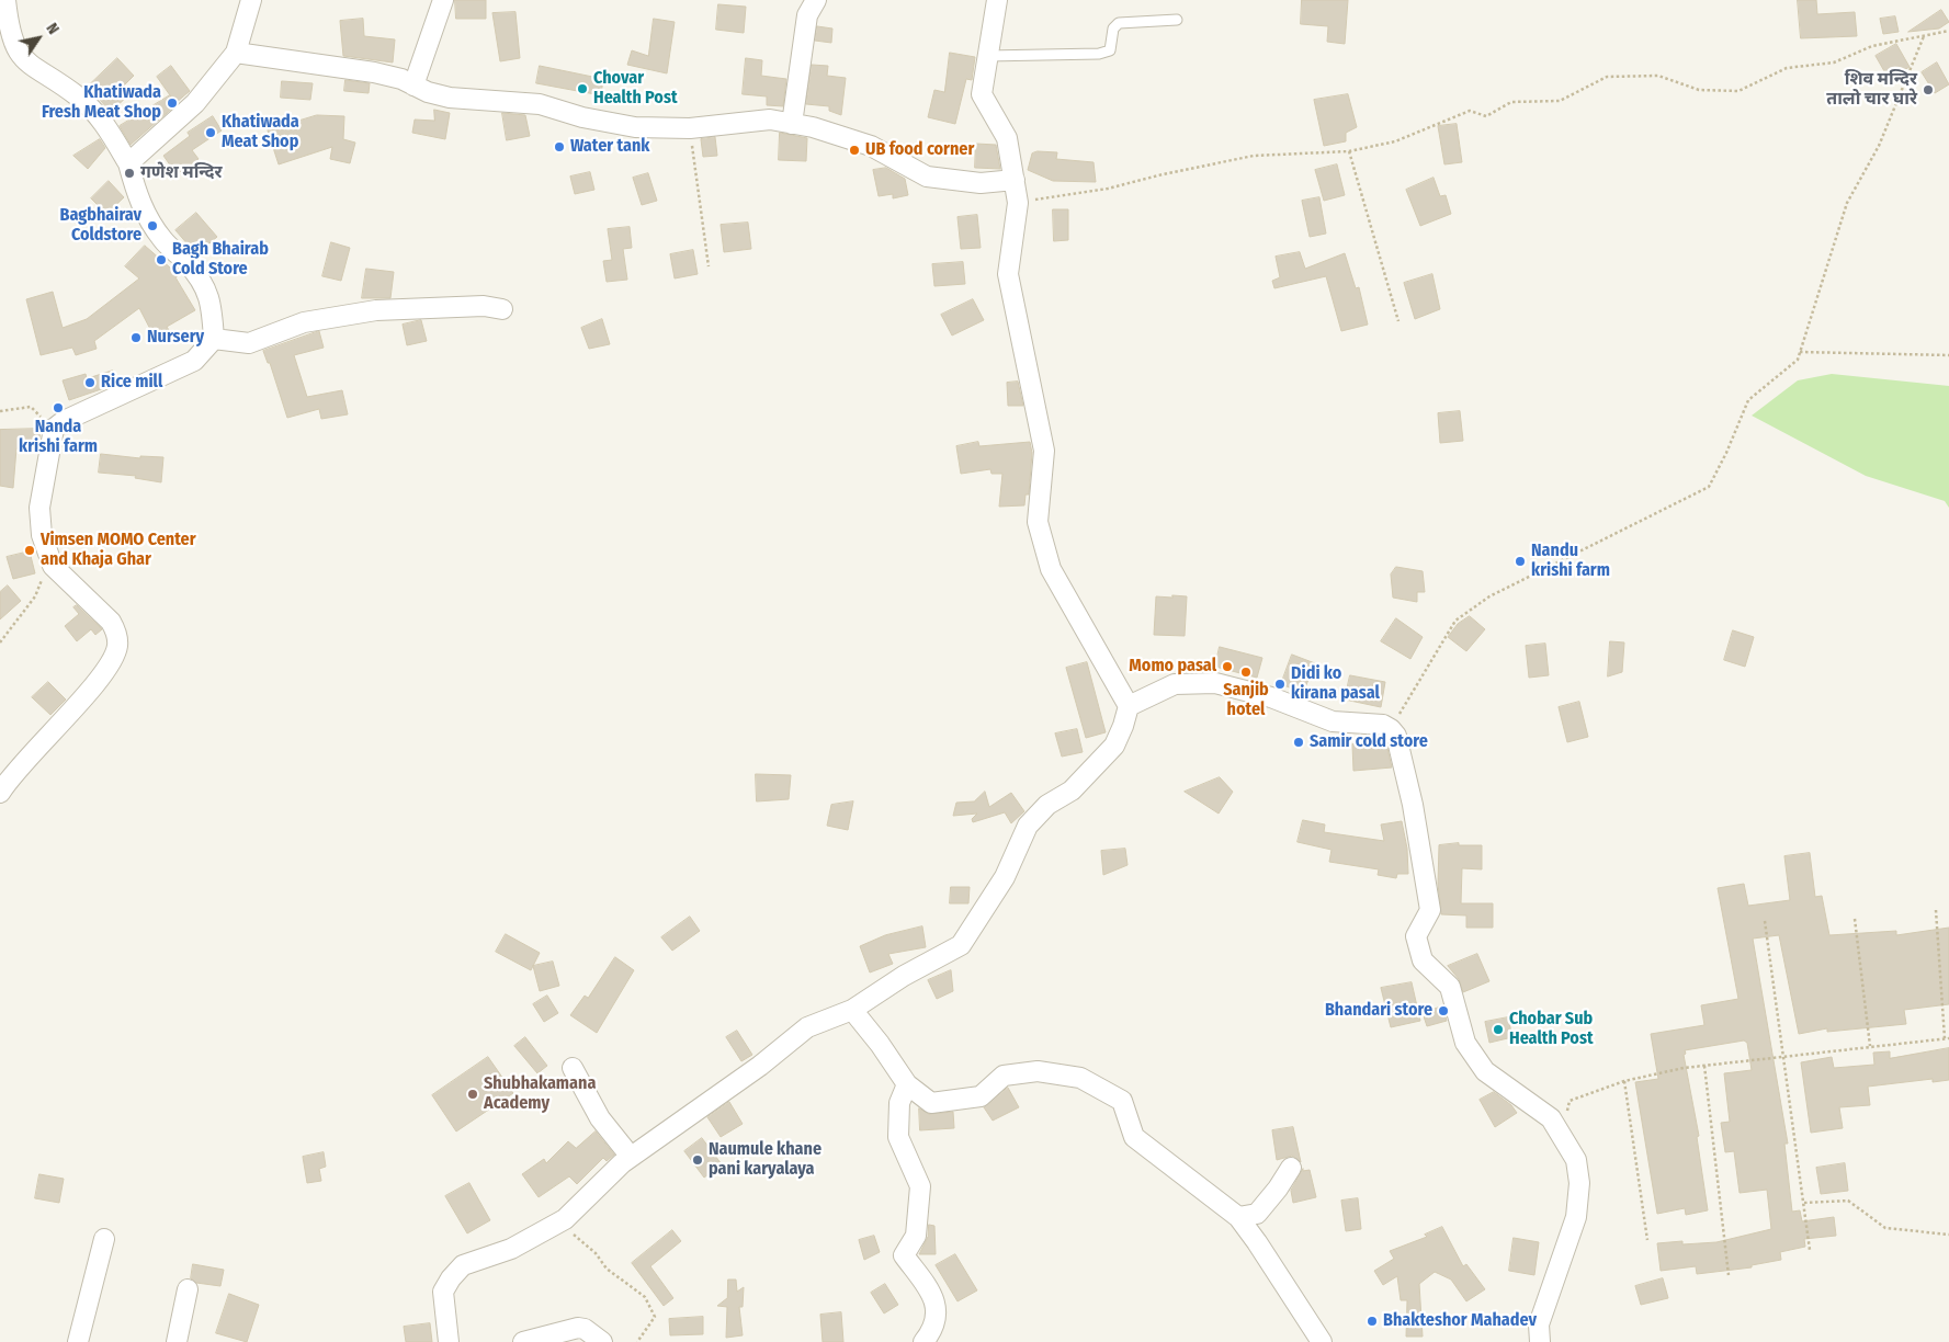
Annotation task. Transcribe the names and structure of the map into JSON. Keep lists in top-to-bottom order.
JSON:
{
  "places": [
    "Chovar Health Post",
    "शिव मन्दिर तालो चार घारे",
    "Khatiwada Fresh Meat Shop",
    "Khatiwada Meat Shop",
    "Water tank",
    "UB food corner",
    "गणेश मन्दिर",
    "Bagbhairav Coldstore",
    "Bagh Bhairab Cold Store",
    "Nursery",
    "Rice mill",
    "Nanda krishi farm",
    "Vimsen MOMO Center and Khaja Ghar",
    "Nandu krishi farm",
    "Momo pasal",
    "Sanjib hotel",
    "Didi ko kirana pasal",
    "Samir cold store",
    "Bhandari store",
    "Chobar Sub Health Post",
    "Shubhakamana Academy",
    "Naumule khane pani karyalaya",
    "Bhakteshor Mahadev"
  ],
  "north": "top right"
}
